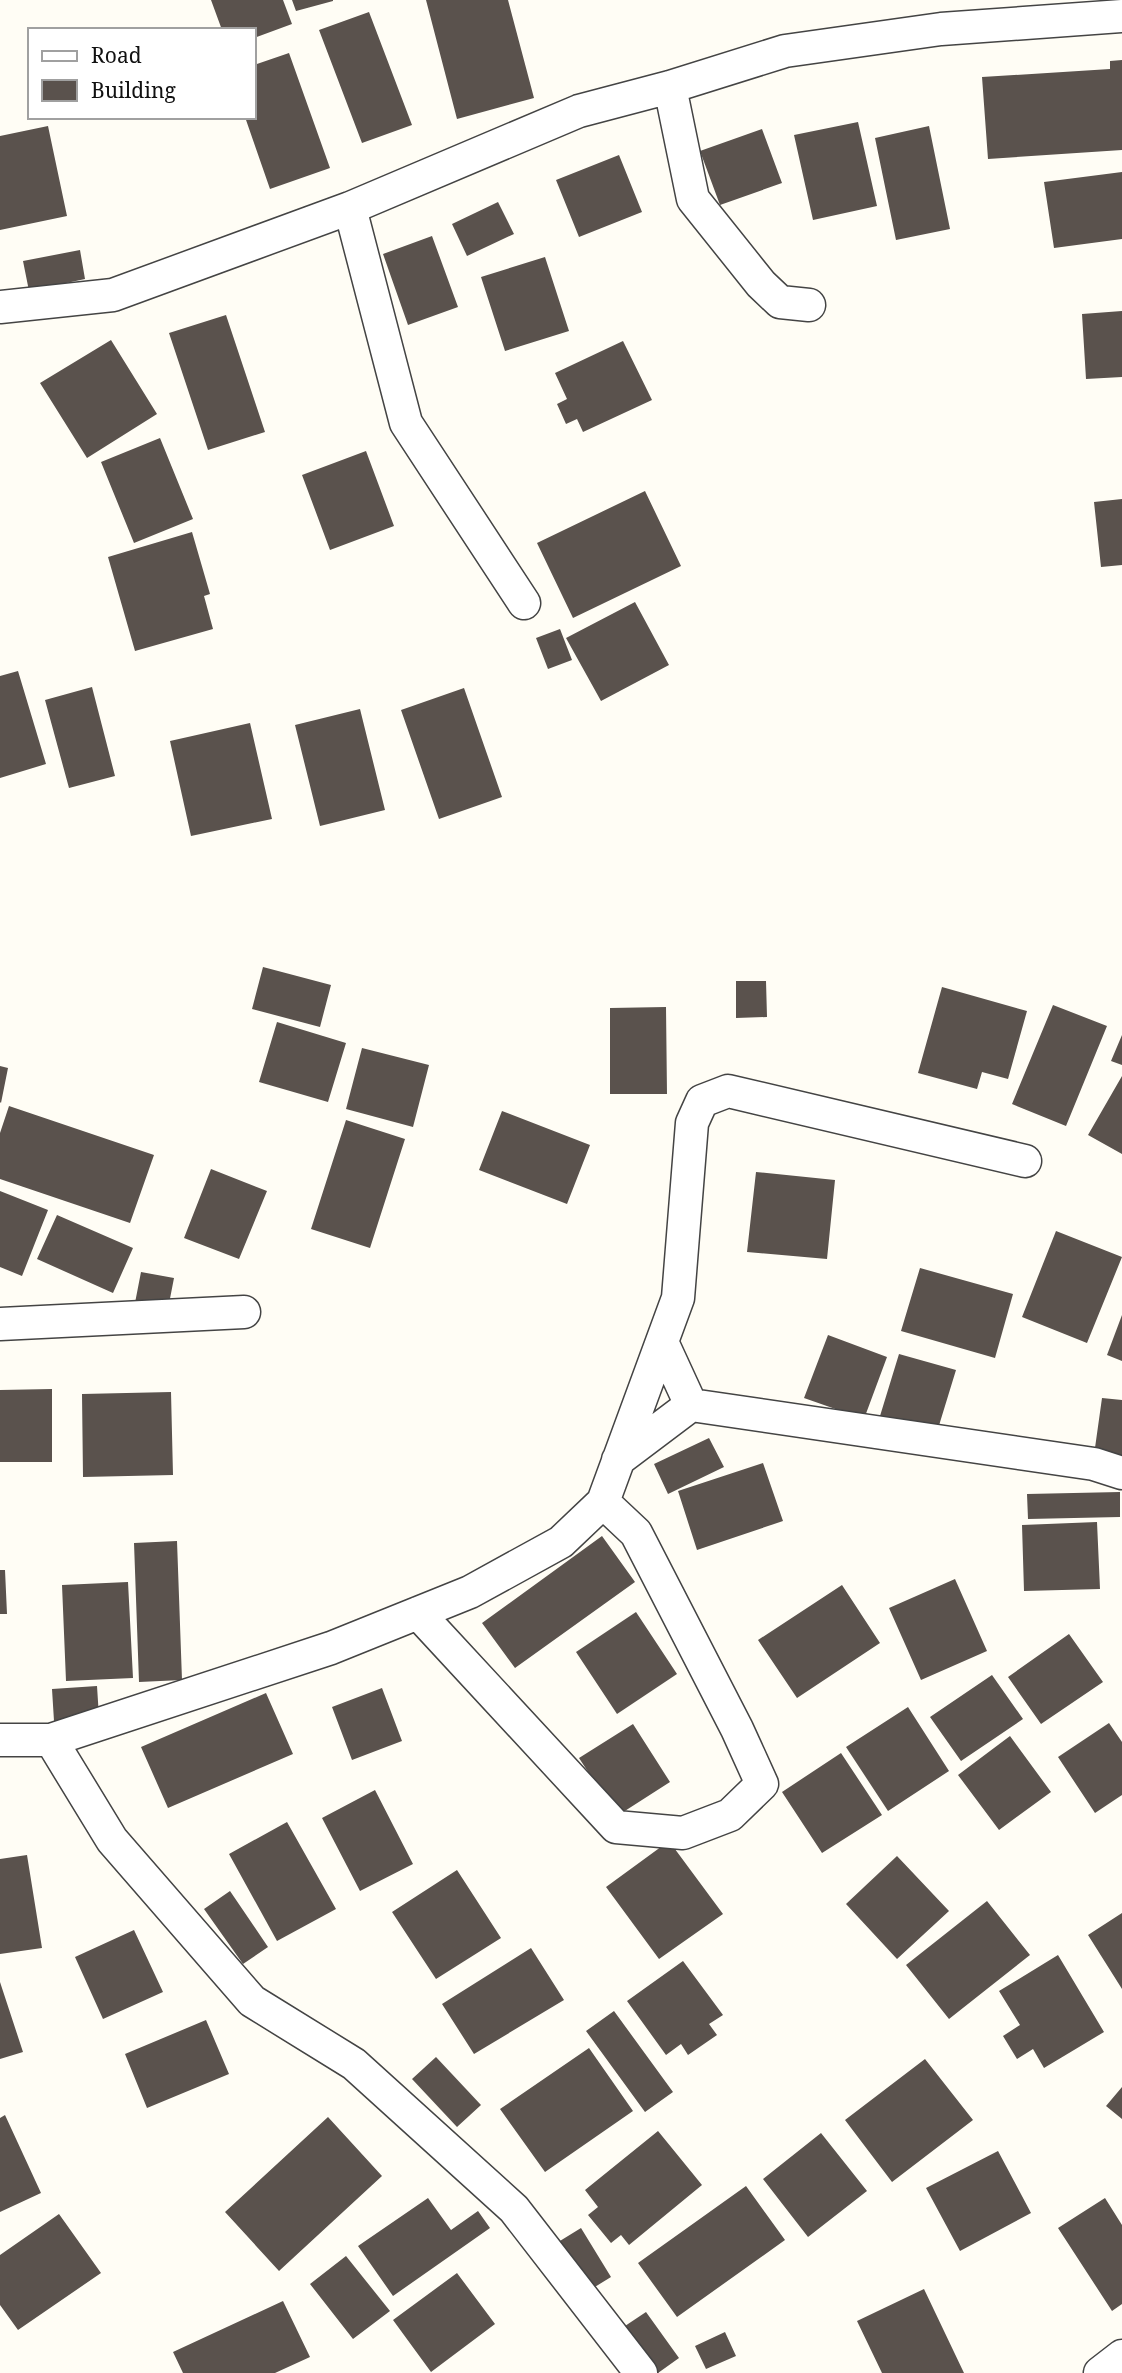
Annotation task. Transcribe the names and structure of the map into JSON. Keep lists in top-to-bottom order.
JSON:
{
  "legend": ["Road", "Building"]
}
